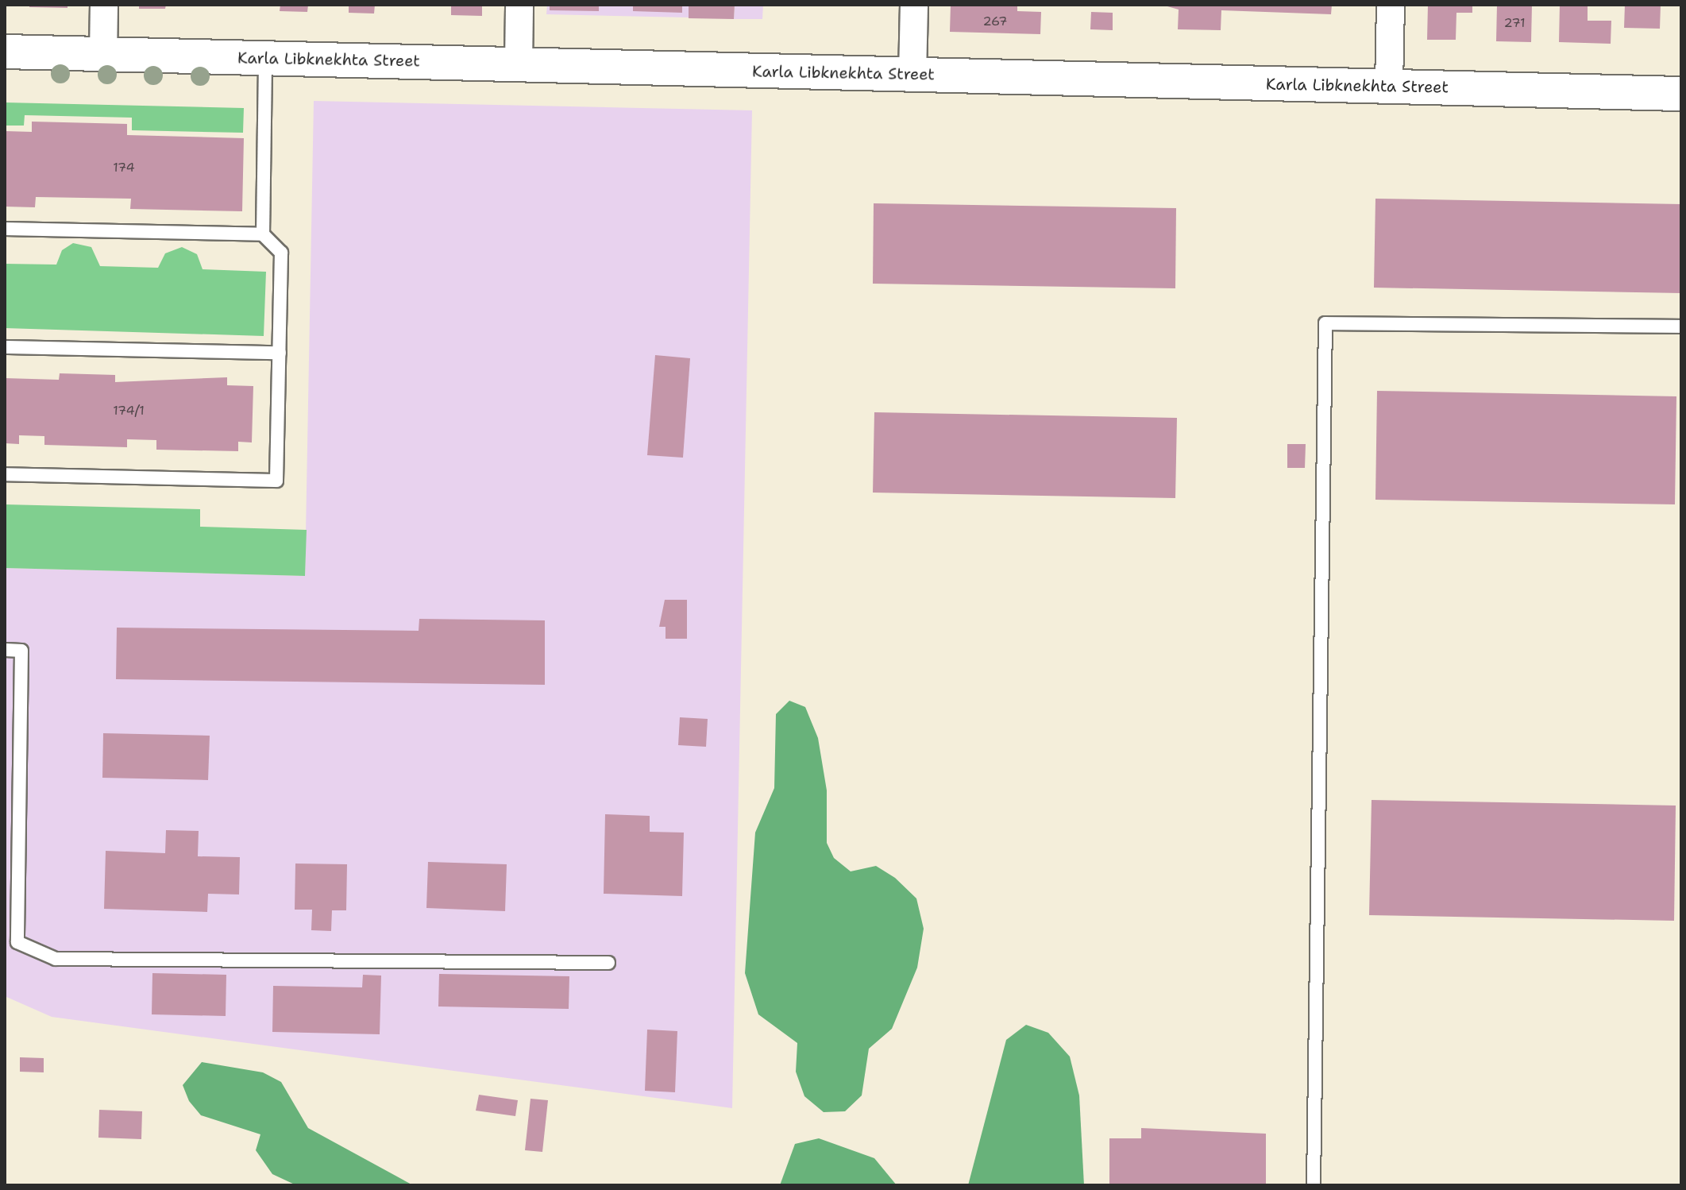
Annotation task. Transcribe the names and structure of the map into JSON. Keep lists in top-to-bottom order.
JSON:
{
  "streets": {
    "street": ["Karla Libknekhta Street"]
  },
  "house_numbers": [
    "267",
    "271",
    "174",
    "174/1"
  ]
}
